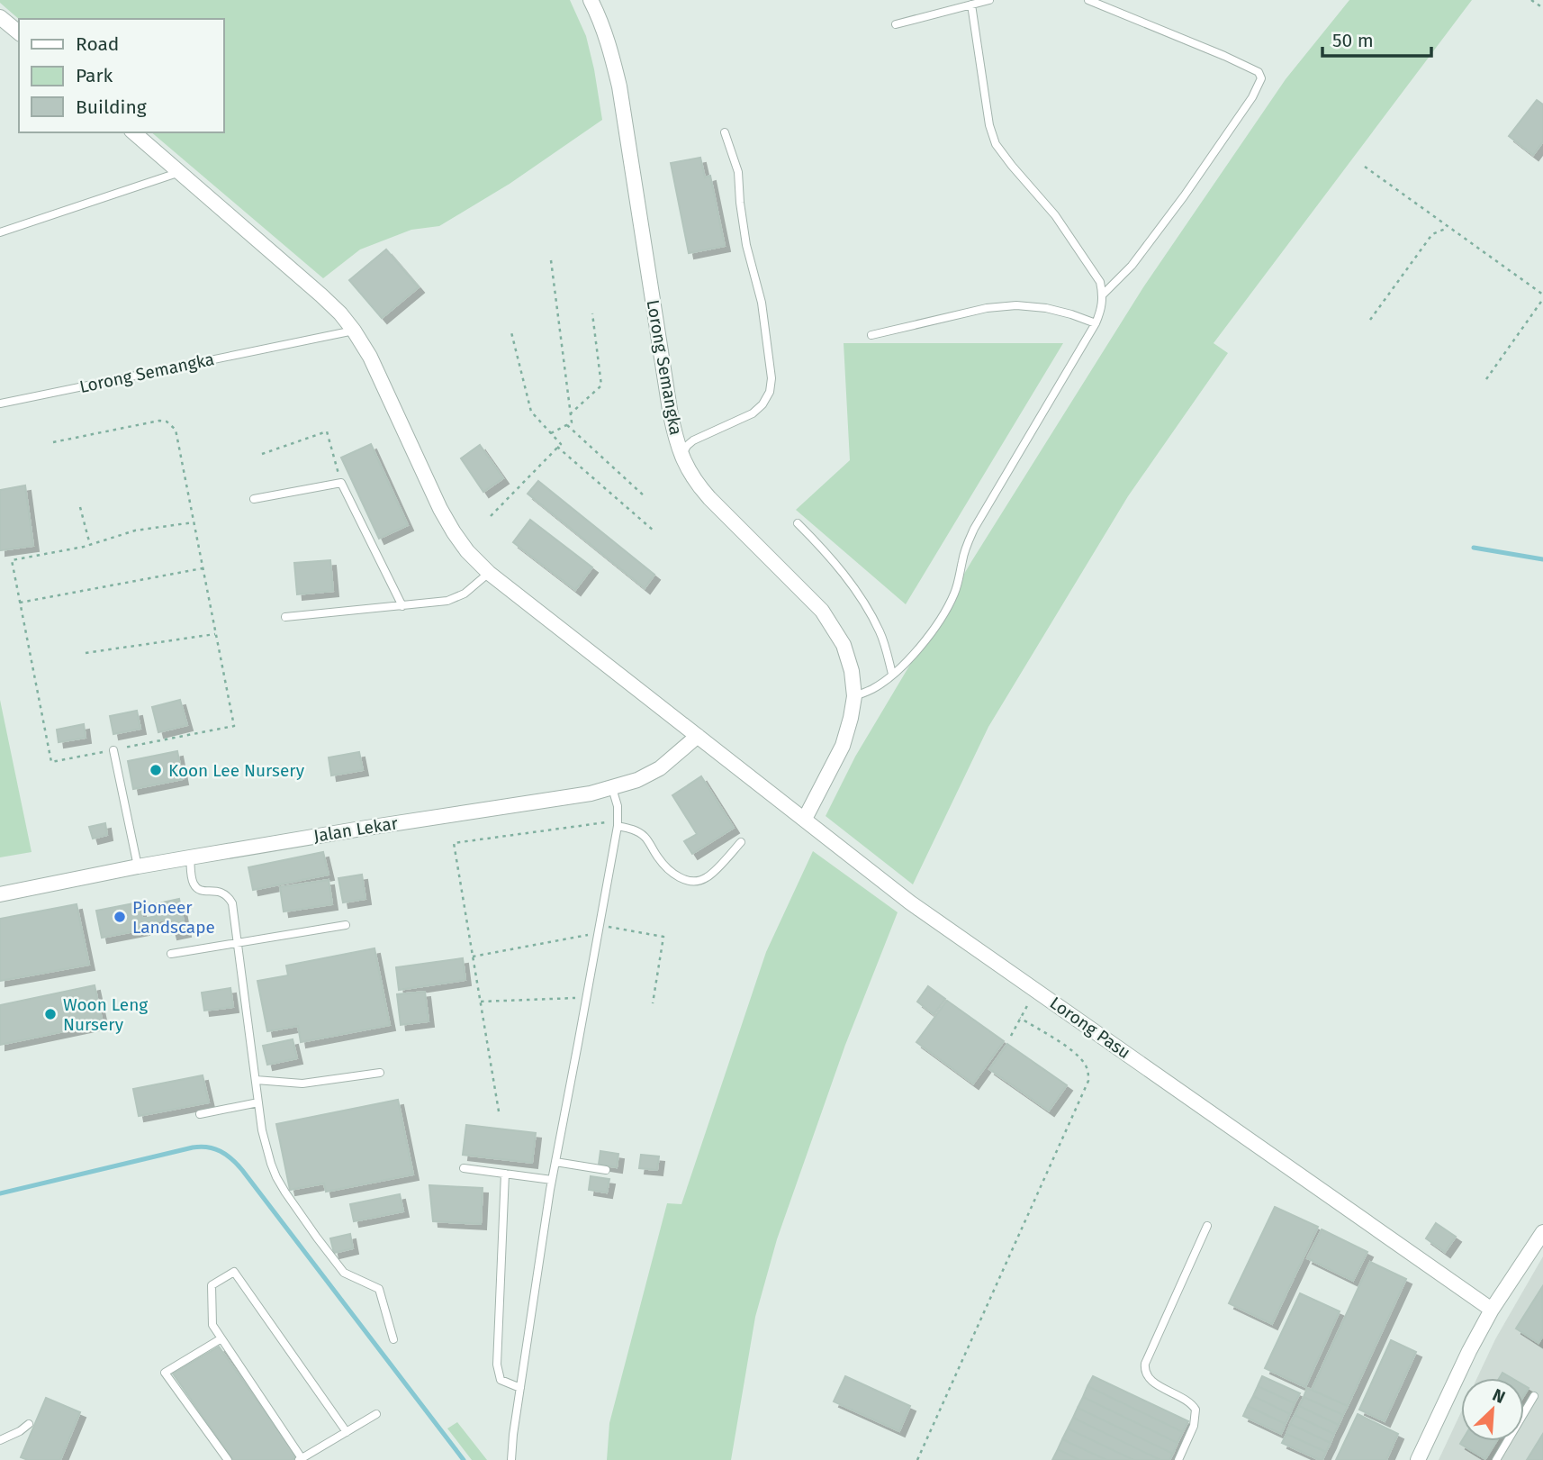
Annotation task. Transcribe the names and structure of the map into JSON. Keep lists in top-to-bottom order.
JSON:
{
  "streets": {
    "street": ["Lorong Semangka", "Jalan Lekar", "Lorong Pasu"]
  },
  "crossings": [
    ["Lorong Semangka", "Lorong Pasu"],
    ["Jalan Lekar", "Lorong Pasu"]
  ],
  "places": ["Koon Lee Nursery", "Pioneer Landscape", "Woon Leng Nursery"],
  "legend": ["Road", "Park", "Building"],
  "scale_bar": "50 m",
  "north": "top right"
}
